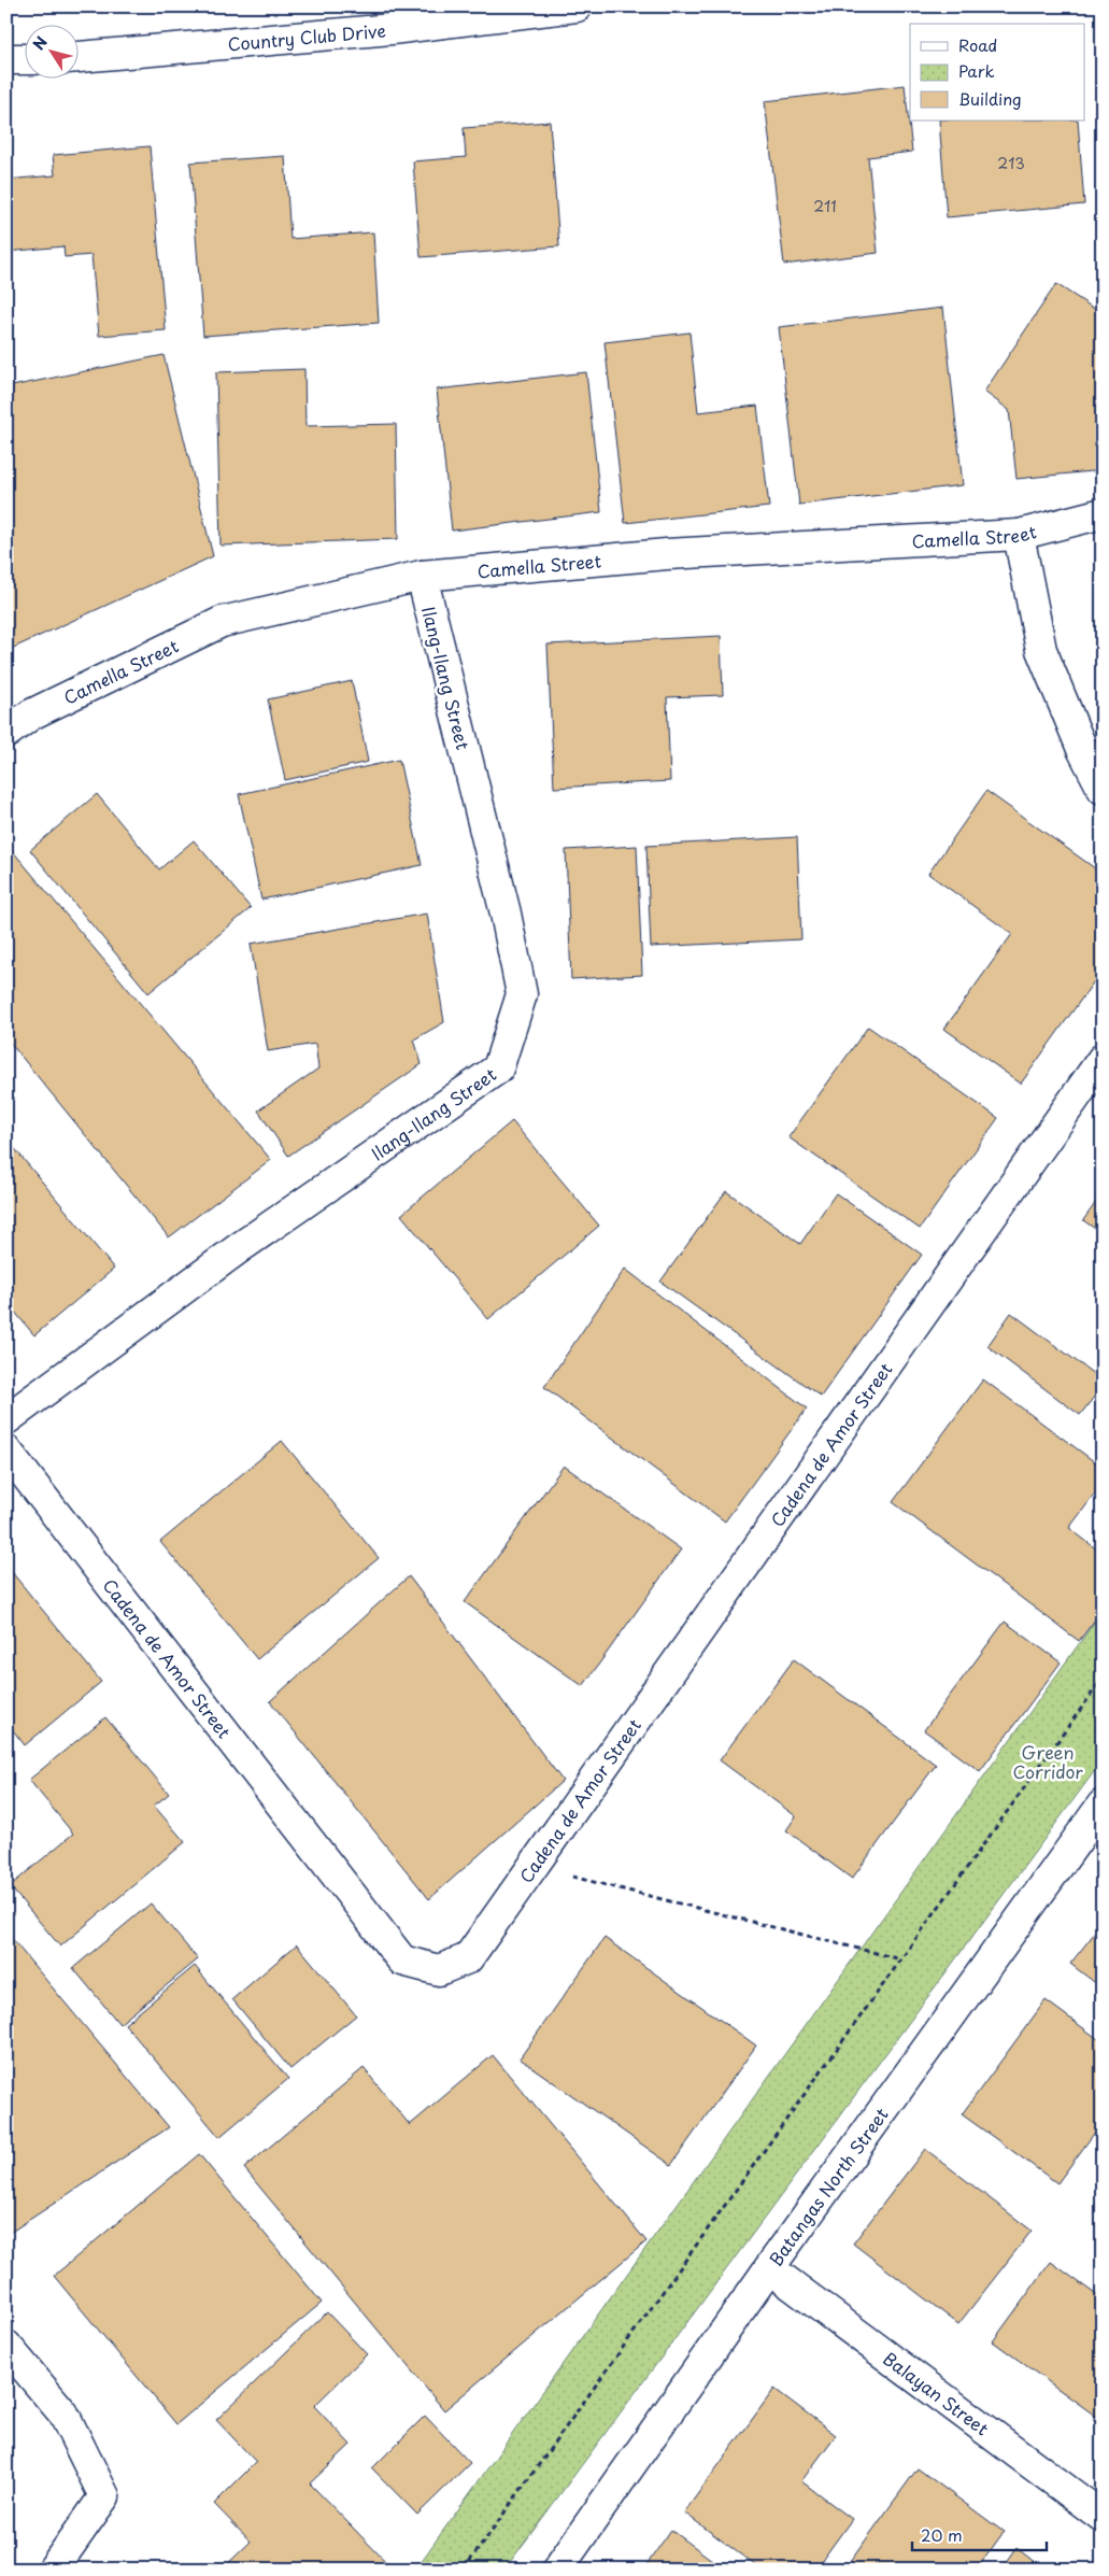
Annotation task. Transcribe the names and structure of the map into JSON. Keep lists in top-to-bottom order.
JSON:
{
  "streets": {
    "street": [
      "Country Club Drive",
      "Camella Street",
      "Ilang-Ilang Street",
      "Cadena de Amor Street",
      "Batangas North Street",
      "Balayan Street"
    ]
  },
  "crossings": [
    ["Camella Street", "Ilang-Ilang Street"],
    ["Batangas North Street", "Balayan Street"]
  ],
  "parks": ["Green Corridor"],
  "house_numbers": ["213", "211"],
  "legend": ["Road", "Park", "Building"],
  "scale_bar": "20 m",
  "north": "top left"
}
